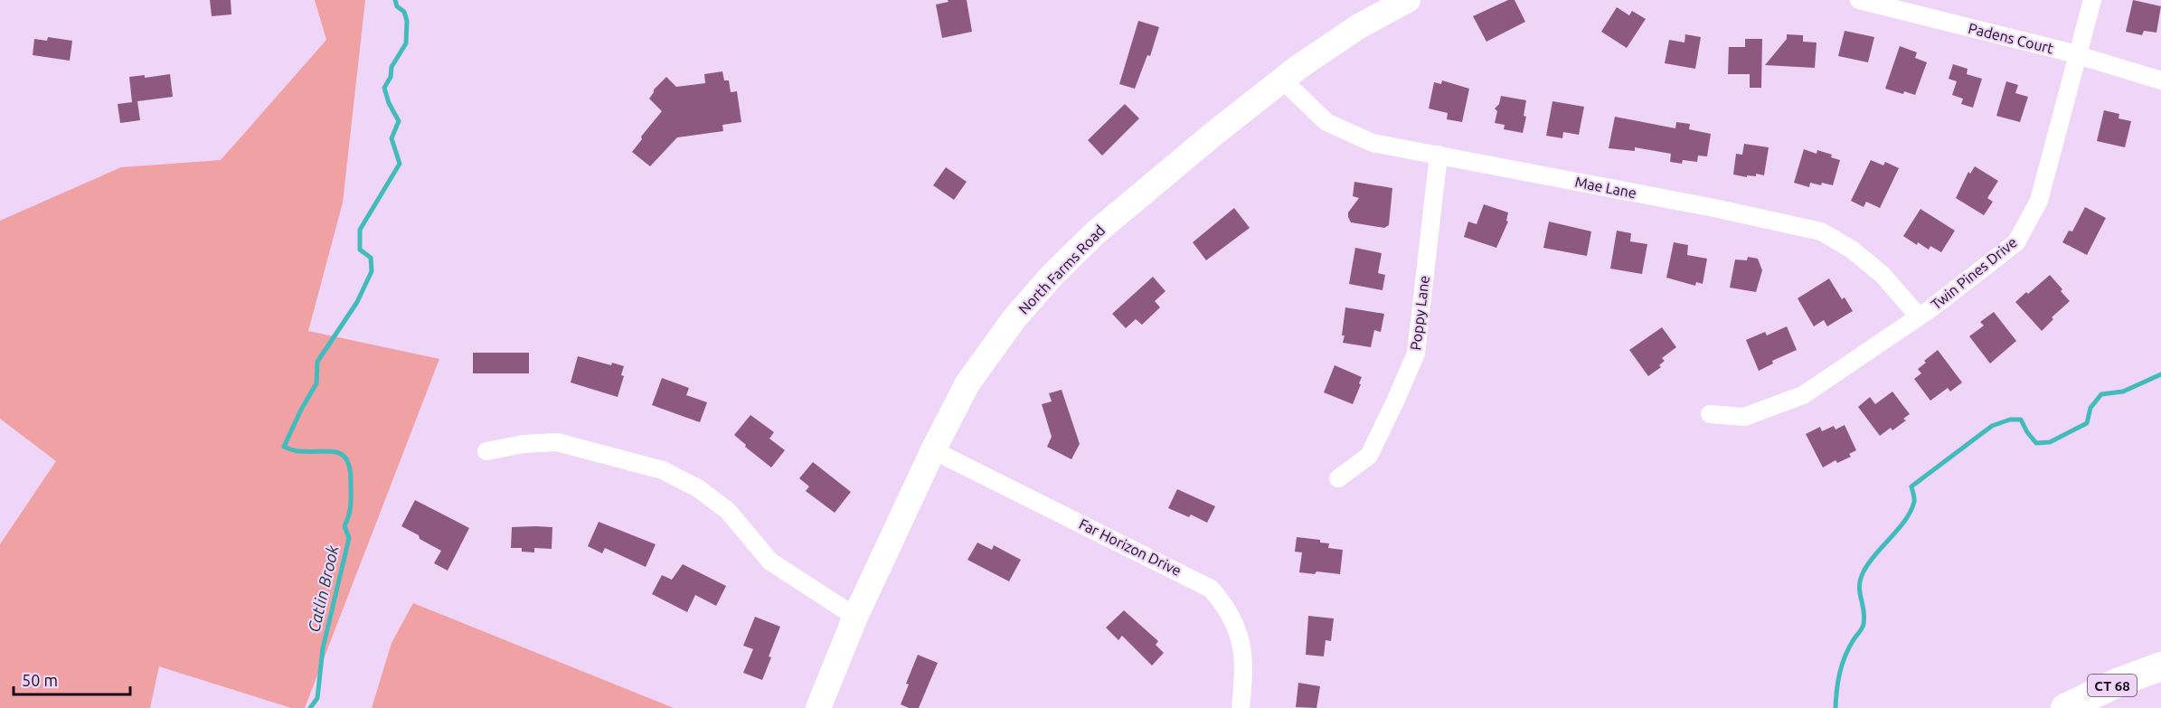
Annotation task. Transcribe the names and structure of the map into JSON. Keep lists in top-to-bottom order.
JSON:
{
  "streets": {
    "main road": ["North Farms Road", "CT 68"],
    "street": [
      "Padens Court",
      "Mae Lane",
      "Twin Pines Drive",
      "Poppy Lane",
      "Far Horizon Drive"
    ]
  },
  "crossings": [
    ["Padens Court", "Twin Pines Drive"],
    ["Mae Lane", "North Farms Road"],
    ["Mae Lane", "Twin Pines Drive"],
    ["Mae Lane", "Poppy Lane"],
    ["North Farms Road", "Far Horizon Drive"]
  ],
  "water": ["Catlin Brook"],
  "scale_bar": "50 m"
}
